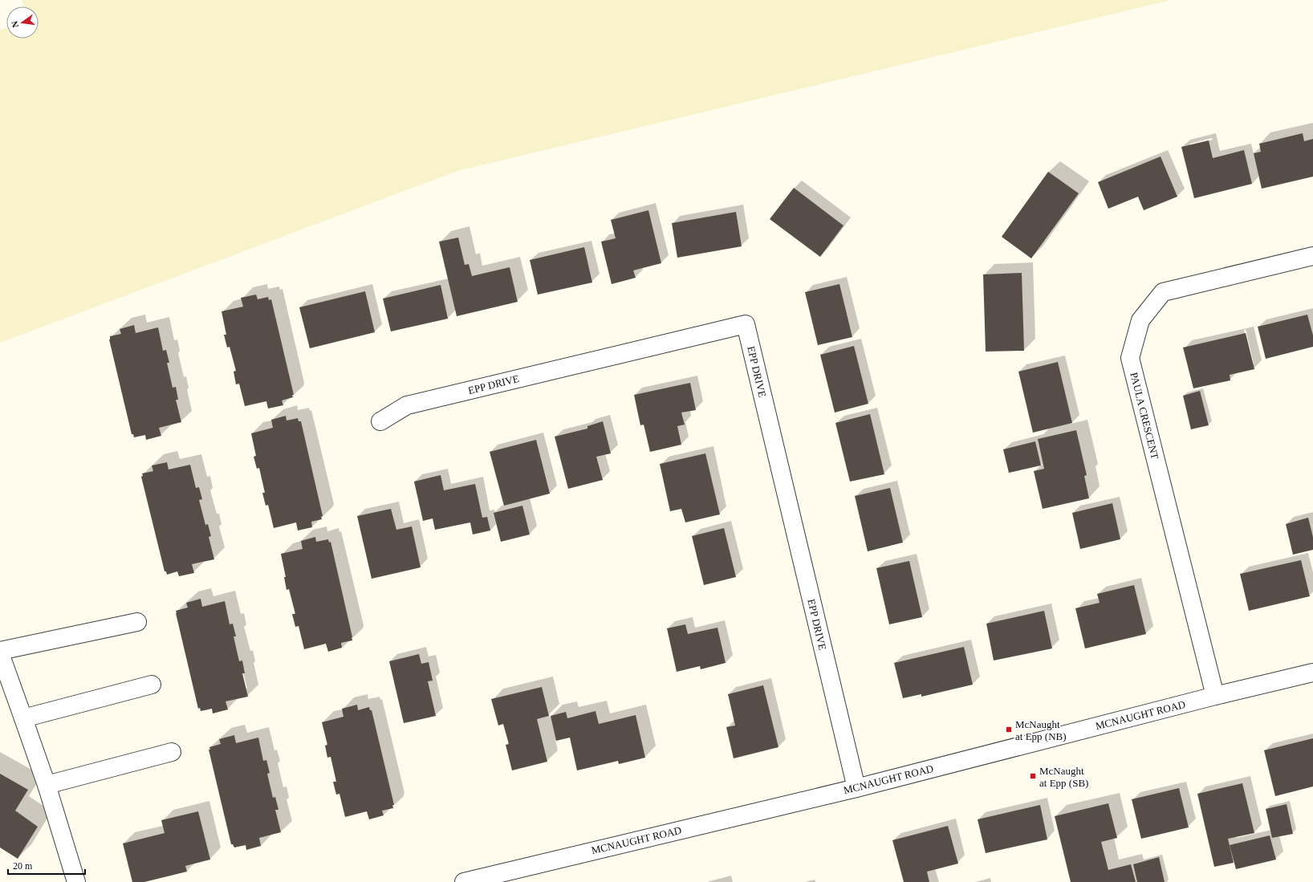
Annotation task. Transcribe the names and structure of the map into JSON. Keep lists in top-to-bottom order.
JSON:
{
  "streets": {
    "street": ["EPP DRIVE", "PAULA CRESCENT", "MCNAUGHT ROAD"]
  },
  "crossings": [
    ["EPP DRIVE", "MCNAUGHT ROAD"],
    ["PAULA CRESCENT", "MCNAUGHT ROAD"]
  ],
  "places": {
    "transit": ["McNaught at Epp (NB)", "McNaught at Epp (SB)"]
  },
  "scale_bar": "20 m",
  "north": "left"
}
